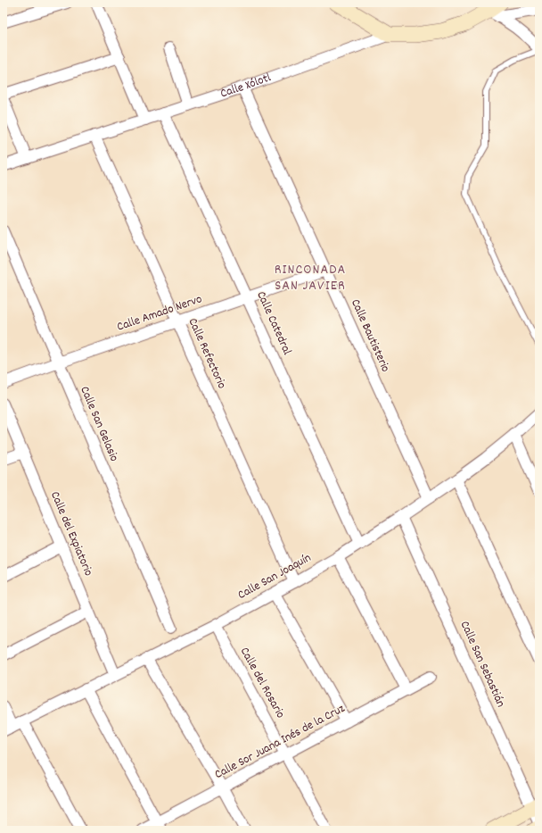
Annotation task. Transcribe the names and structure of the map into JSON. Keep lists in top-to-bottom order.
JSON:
{
  "streets": {
    "street": [
      "Calle Xólotl",
      "Calle Amado Nervo",
      "Calle Catedral",
      "Calle Bautisterio",
      "Calle Refectorio",
      "Calle San Gelasio",
      "Calle del Expiatorio",
      "Calle San Joaquín",
      "Calle San Sebastián",
      "Calle del Rosario",
      "Calle Sor Juana Inés de la Cruz"
    ]
  },
  "crossings": [
    ["Calle Xólotl", "Calle Catedral"],
    ["Calle Xólotl", "Calle Bautisterio"],
    ["Calle Xólotl", "Calle Refectorio"],
    ["Calle Amado Nervo", "Calle Catedral"],
    ["Calle Amado Nervo", "Calle Bautisterio"],
    ["Calle Amado Nervo", "Calle Refectorio"],
    ["Calle Amado Nervo", "Calle San Gelasio"],
    ["Calle Catedral", "Calle San Joaquín"],
    ["Calle Bautisterio", "Calle San Joaquín"],
    ["Calle Refectorio", "Calle San Joaquín"],
    ["Calle del Expiatorio", "Calle San Joaquín"],
    ["Calle San Joaquín", "Calle San Sebastián"],
    ["Calle San Joaquín", "Calle del Rosario"],
    ["Calle del Rosario", "Calle Sor Juana Inés de la Cruz"]
  ],
  "districts": ["RINCONADA SAN JAVIER"]
}
